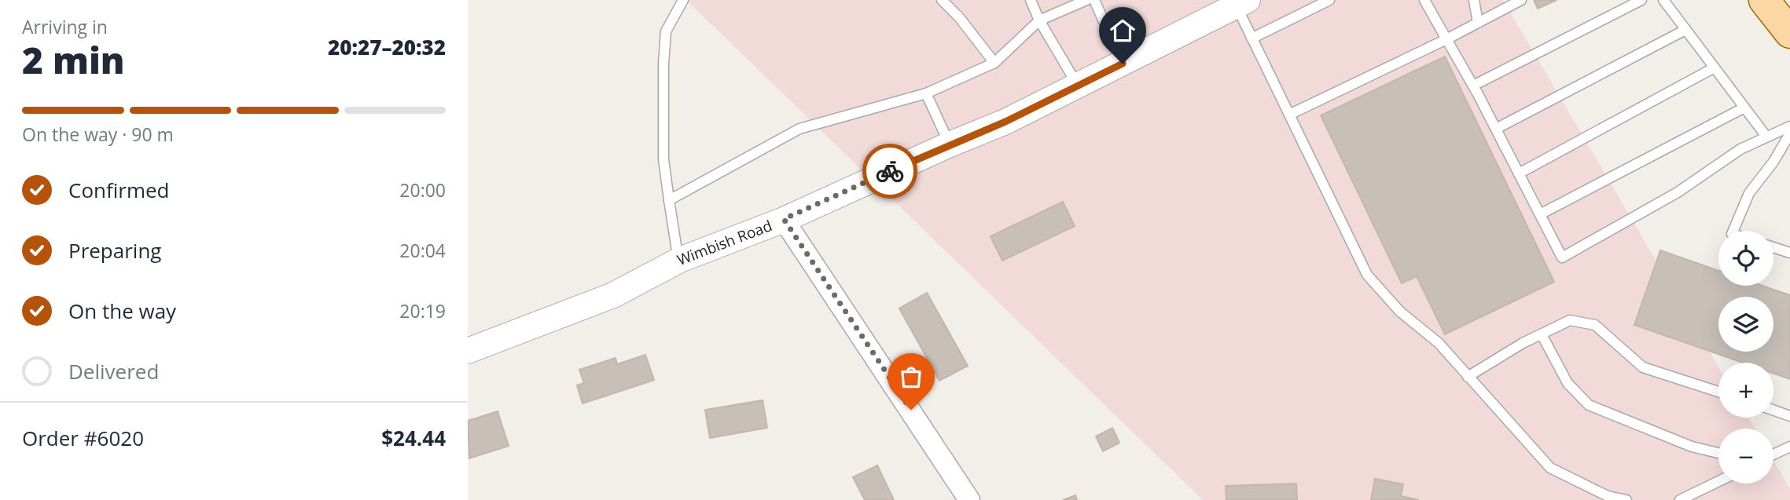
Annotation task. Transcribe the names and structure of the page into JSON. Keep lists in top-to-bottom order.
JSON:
{
  "streets": {
    "street": ["Wimbish Road"]
  },
  "page": {
    "heading": ["2 min", "Arriving in", "20:27–20:32"],
    "panel": ["Order #6020", "$24.44"],
    "bar": "On the way · 90 m",
    "list": [
      ["Confirmed", "20:00"],
      ["Preparing", "20:04"],
      ["On the way", "20:19"],
      "Delivered"
    ],
    "map_buttons": ["+", "−"]
  }
}
